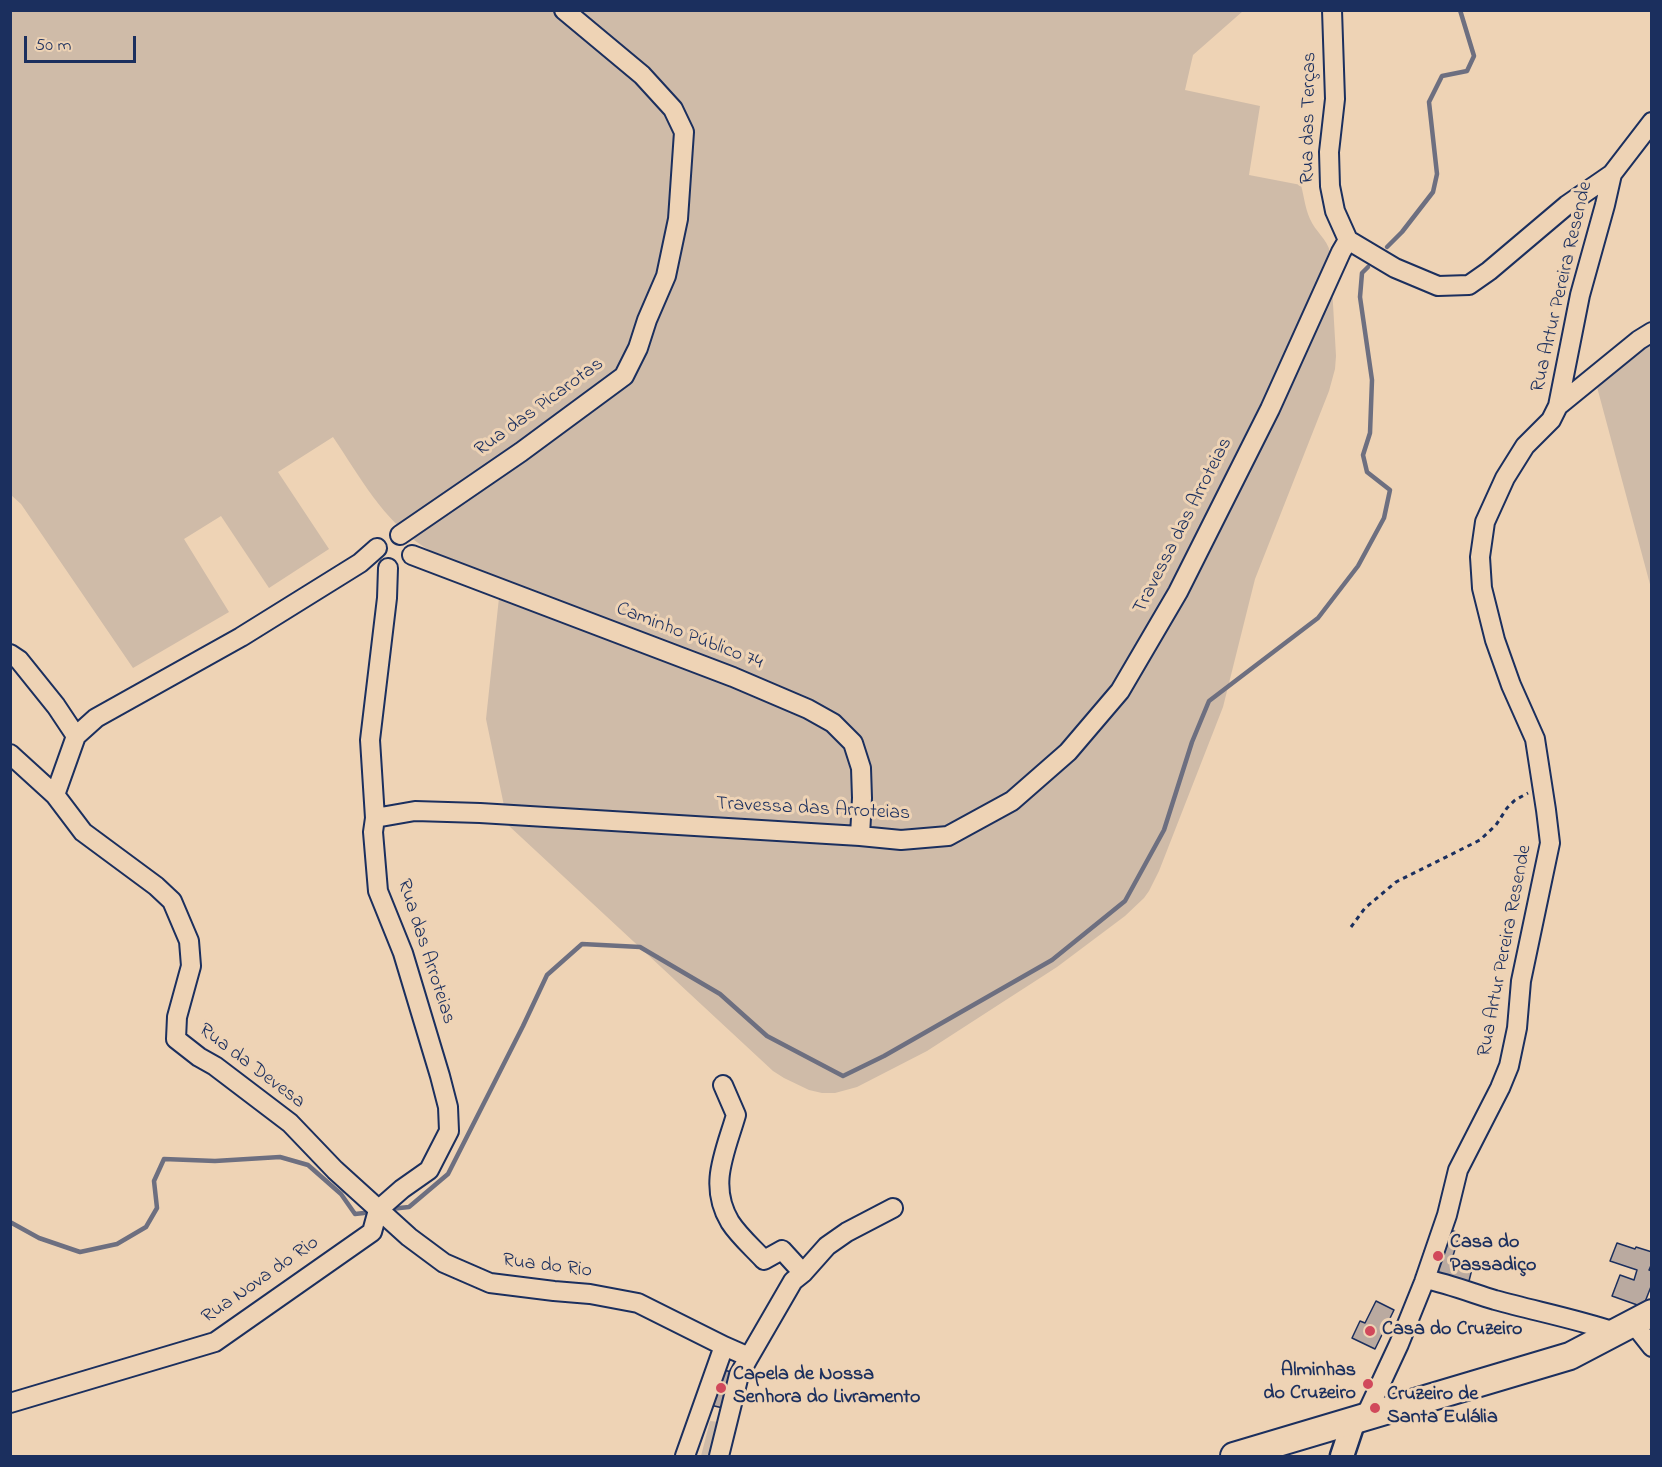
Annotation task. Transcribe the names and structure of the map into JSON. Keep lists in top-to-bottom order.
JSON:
{
  "streets": {
    "street": [
      "Rua das Terças",
      "Rua Artur Pereira Resende",
      "Rua das Picarotas",
      "Travessa das Arroteias",
      "Caminho Público 74",
      "Rua das Arroteias",
      "Rua da Devesa",
      "Rua do Rio",
      "Rua Nova do Rio"
    ]
  },
  "crossings": [
    ["Rua das Terças", "Travessa das Arroteias"],
    ["Rua das Picarotas", "Caminho Público 74"],
    ["Rua das Picarotas", "Rua das Arroteias"],
    ["Travessa das Arroteias", "Caminho Público 74"],
    ["Travessa das Arroteias", "Rua das Arroteias"],
    ["Caminho Público 74", "Rua das Arroteias"],
    ["Rua das Arroteias", "Rua da Devesa"],
    ["Rua das Arroteias", "Rua do Rio"],
    ["Rua das Arroteias", "Rua Nova do Rio"],
    ["Rua da Devesa", "Rua do Rio"],
    ["Rua da Devesa", "Rua Nova do Rio"],
    ["Rua do Rio", "Rua Nova do Rio"]
  ],
  "places": [
    "Casa do Passadiço",
    "Casa do Cruzeiro",
    "Alminhas do Cruzeiro",
    "Capela de Nossa Senhora do Livramento",
    "Cruzeiro de Santa Eulália"
  ],
  "scale_bar": "50 m"
}
